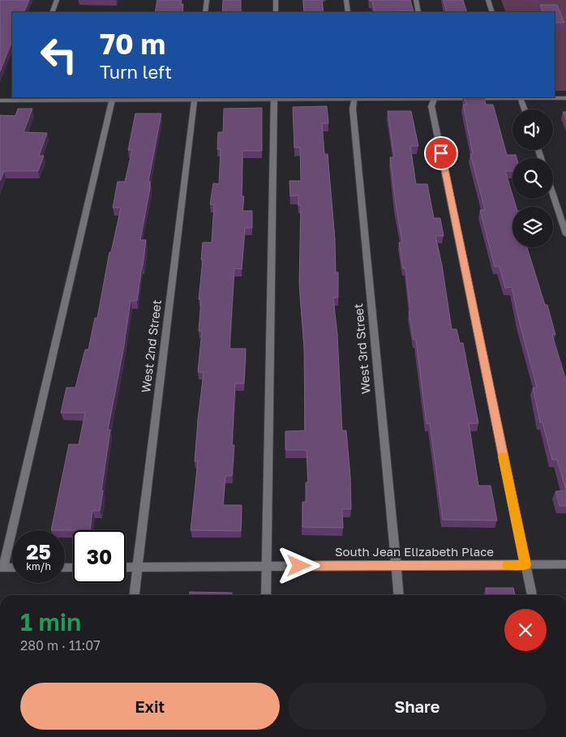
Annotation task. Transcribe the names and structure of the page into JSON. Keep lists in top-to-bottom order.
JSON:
{
  "streets": {
    "street": ["West 2nd Street", "West 3rd Street", "South Jean Elizabeth Place"]
  },
  "crossings": [
    ["West 2nd Street", "South Jean Elizabeth Place"],
    ["West 3rd Street", "South Jean Elizabeth Place"]
  ],
  "page": {
    "turn": ["70 m", "Turn left"],
    "speed": "25 km/h",
    "limit": "30",
    "heading": ["1 min", "280 m · 11:07"],
    "buttons": ["Exit", "Share"]
  }
}
